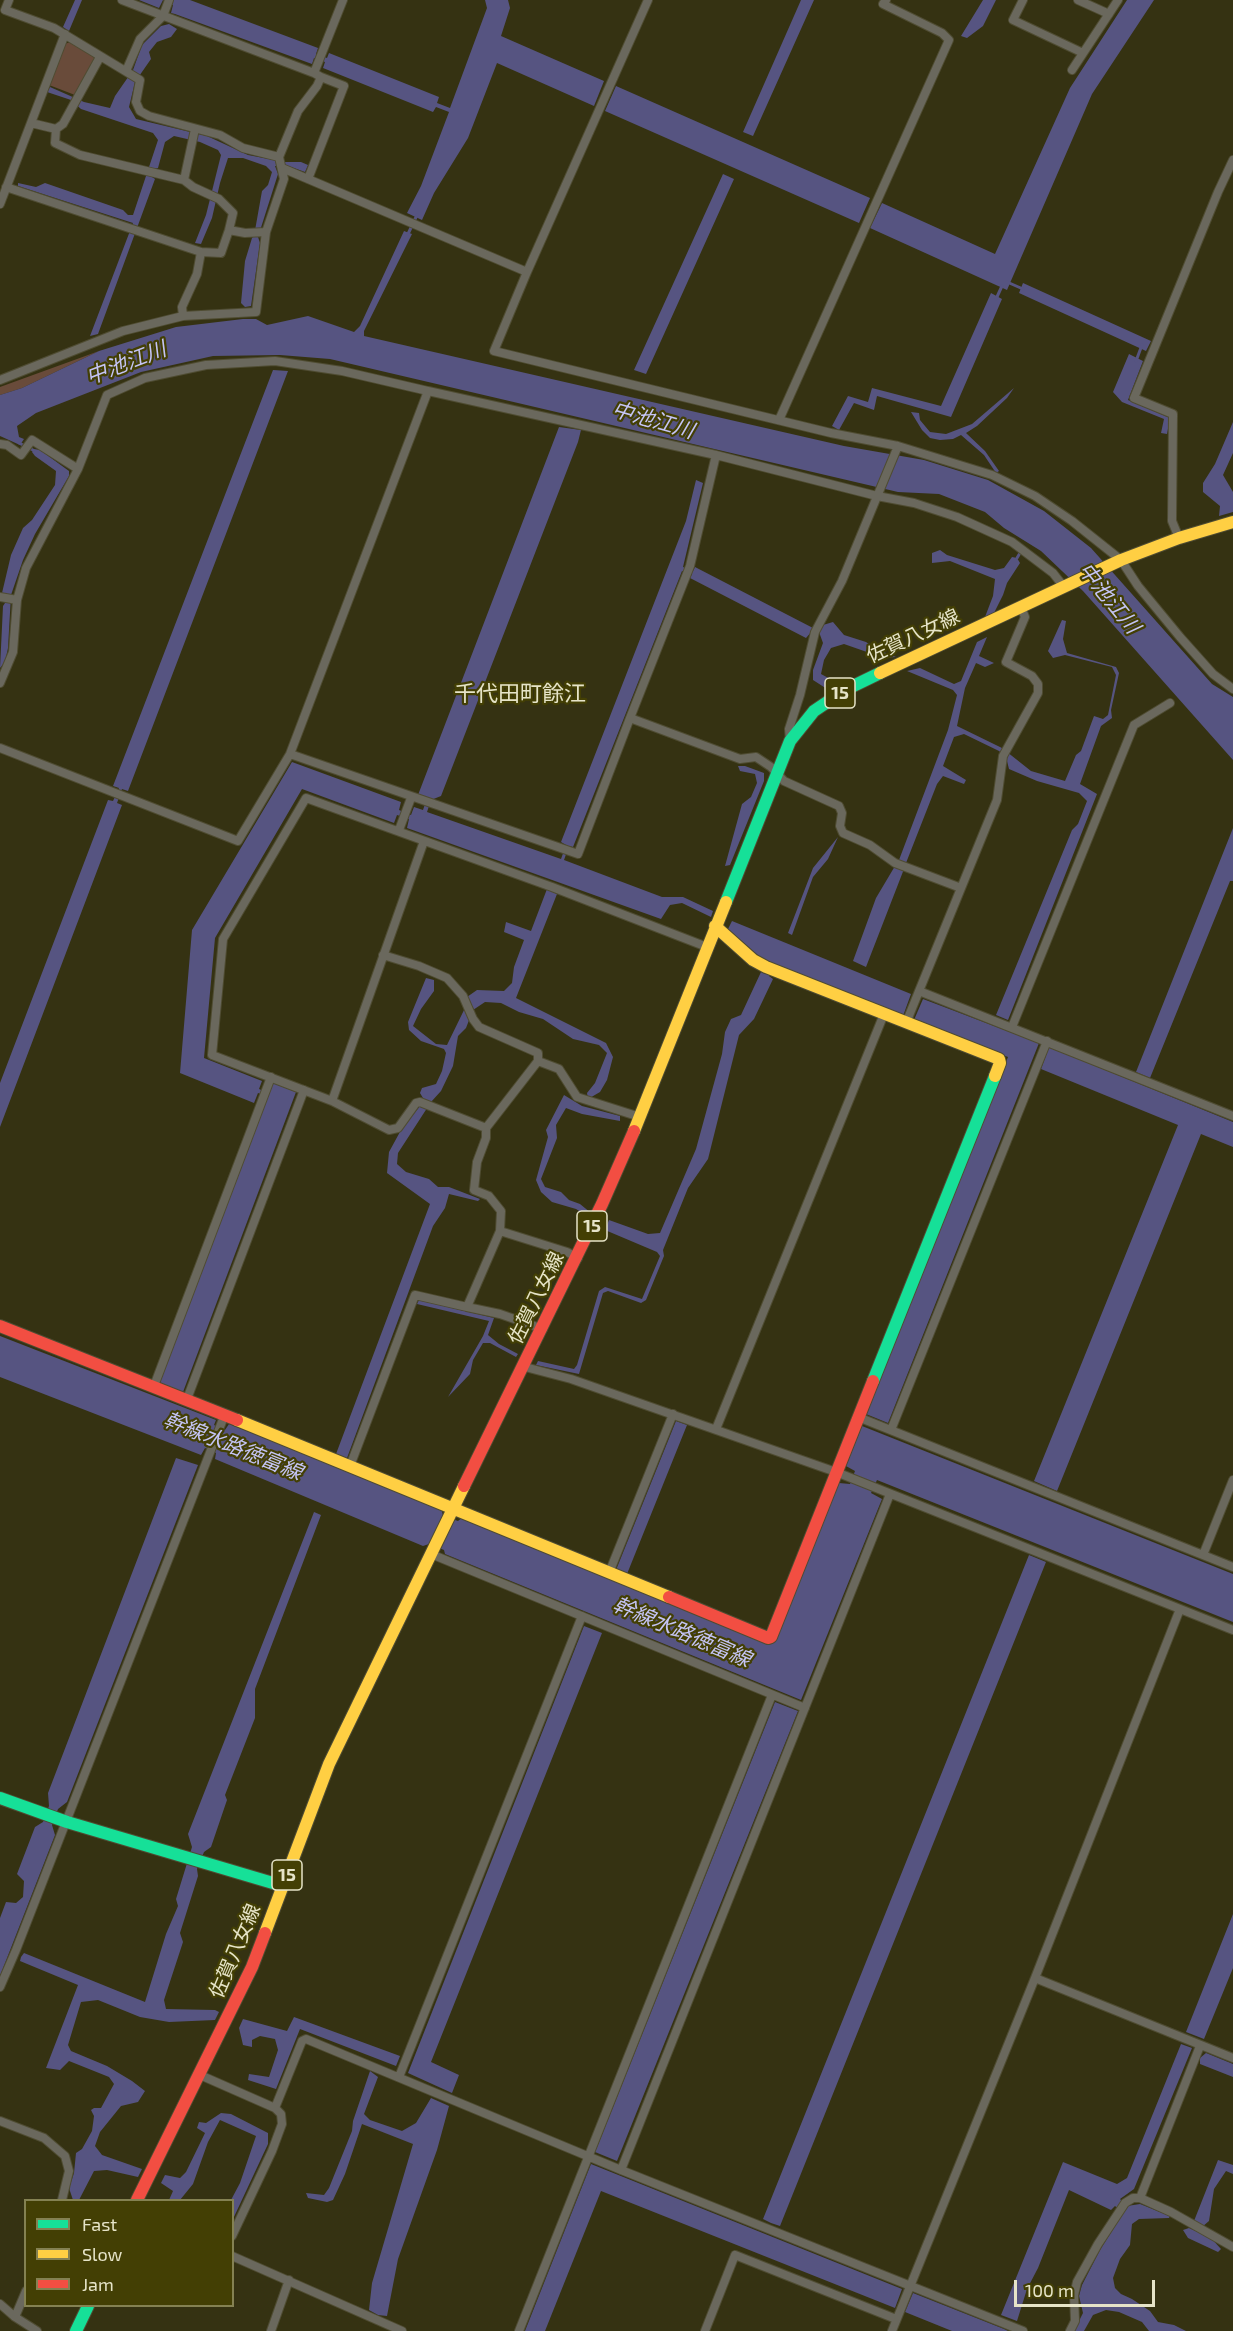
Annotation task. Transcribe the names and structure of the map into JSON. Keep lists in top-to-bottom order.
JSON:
{
  "streets": {
    "main road": ["佐賀八女線", "15"]
  },
  "crossings": [
    ["佐賀八女線", "15"]
  ],
  "districts": ["千代田町餘江"],
  "water": ["中池江川", "幹線水路徳富線"],
  "legend": ["Fast", "Slow", "Jam"],
  "scale_bar": "100 m"
}
